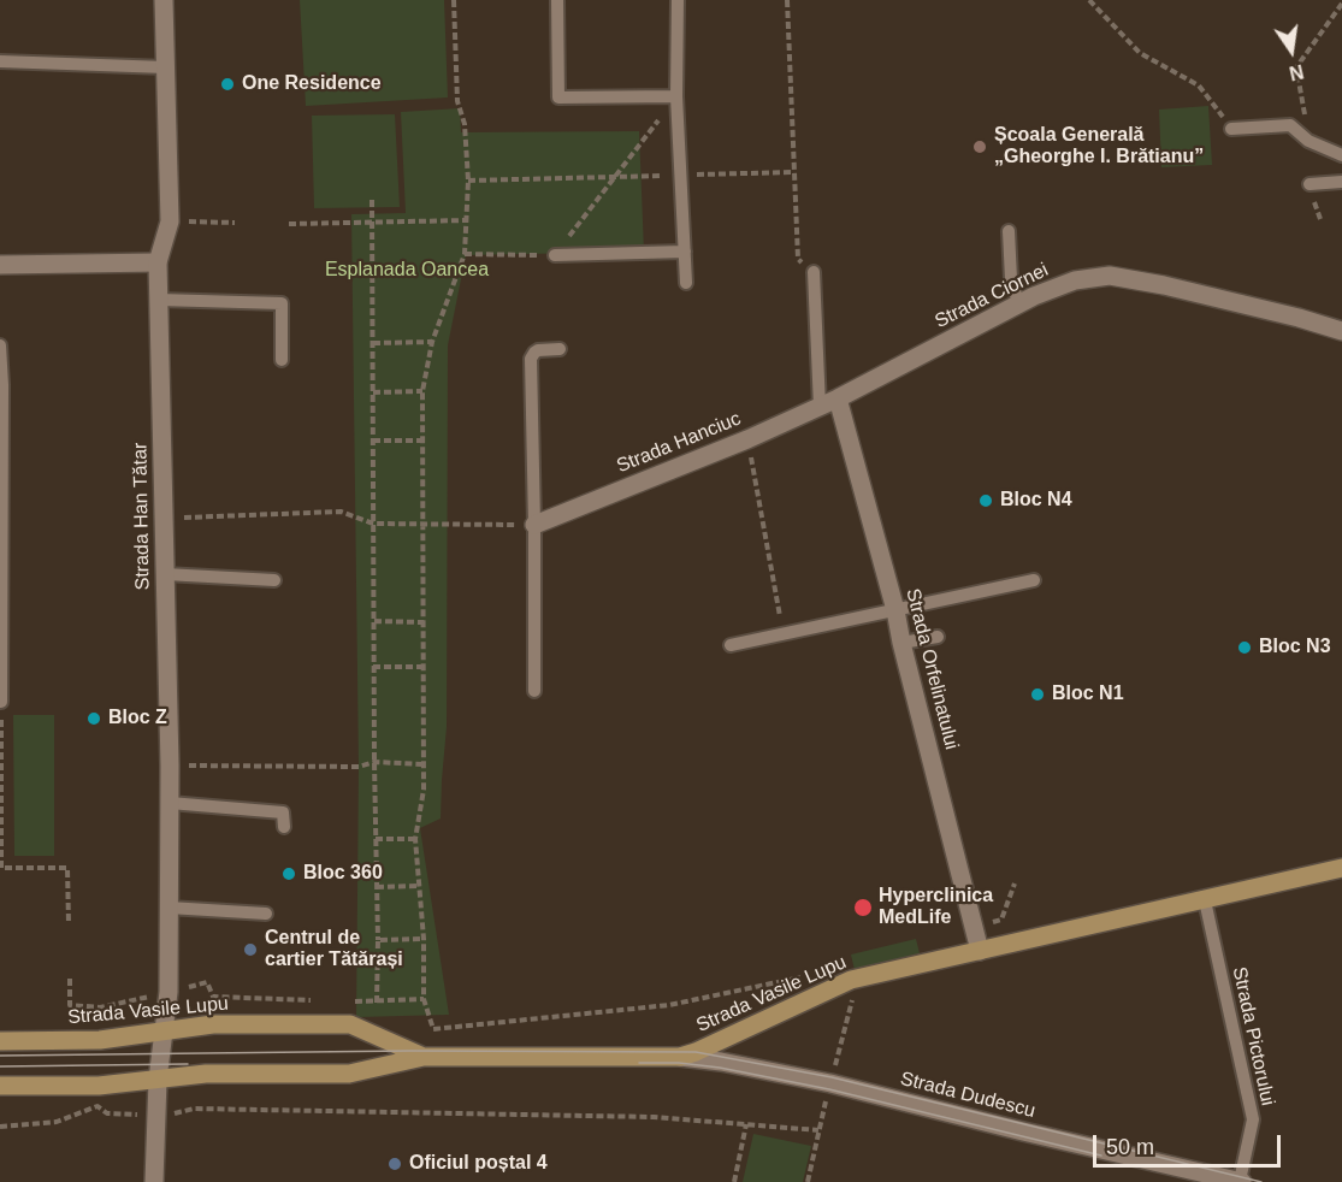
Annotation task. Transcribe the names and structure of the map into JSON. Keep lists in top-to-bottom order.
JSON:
{
  "streets": {
    "main road": ["Strada Vasile Lupu"],
    "street": [
      "Strada Ciornei",
      "Strada Hanciuc",
      "Strada Han Tătar",
      "Strada Orfelinatului",
      "Strada Dudescu"
    ],
    "lane": ["Strada Pictorului"]
  },
  "crossings": [
    ["Strada Ciornei", "Strada Hanciuc"],
    ["Strada Ciornei", "Strada Orfelinatului"],
    ["Strada Hanciuc", "Strada Orfelinatului"],
    ["Strada Han Tătar", "Strada Vasile Lupu"],
    ["Strada Orfelinatului", "Strada Vasile Lupu"],
    ["Strada Vasile Lupu", "Strada Pictorului"],
    ["Strada Vasile Lupu", "Strada Dudescu"],
    ["Strada Pictorului", "Strada Dudescu"]
  ],
  "parks": ["Esplanada Oancea"],
  "places": [
    "One Residence",
    "Școala Generală „Gheorghe I. Brătianu”",
    "Bloc N4",
    "Bloc N3",
    "Bloc N1",
    "Bloc Z",
    "Bloc 360",
    "Hyperclinica MedLife",
    "Centrul de cartier Tătărași",
    "Oficiul poștal 4"
  ],
  "scale_bar": "50 m",
  "north": "bottom"
}
